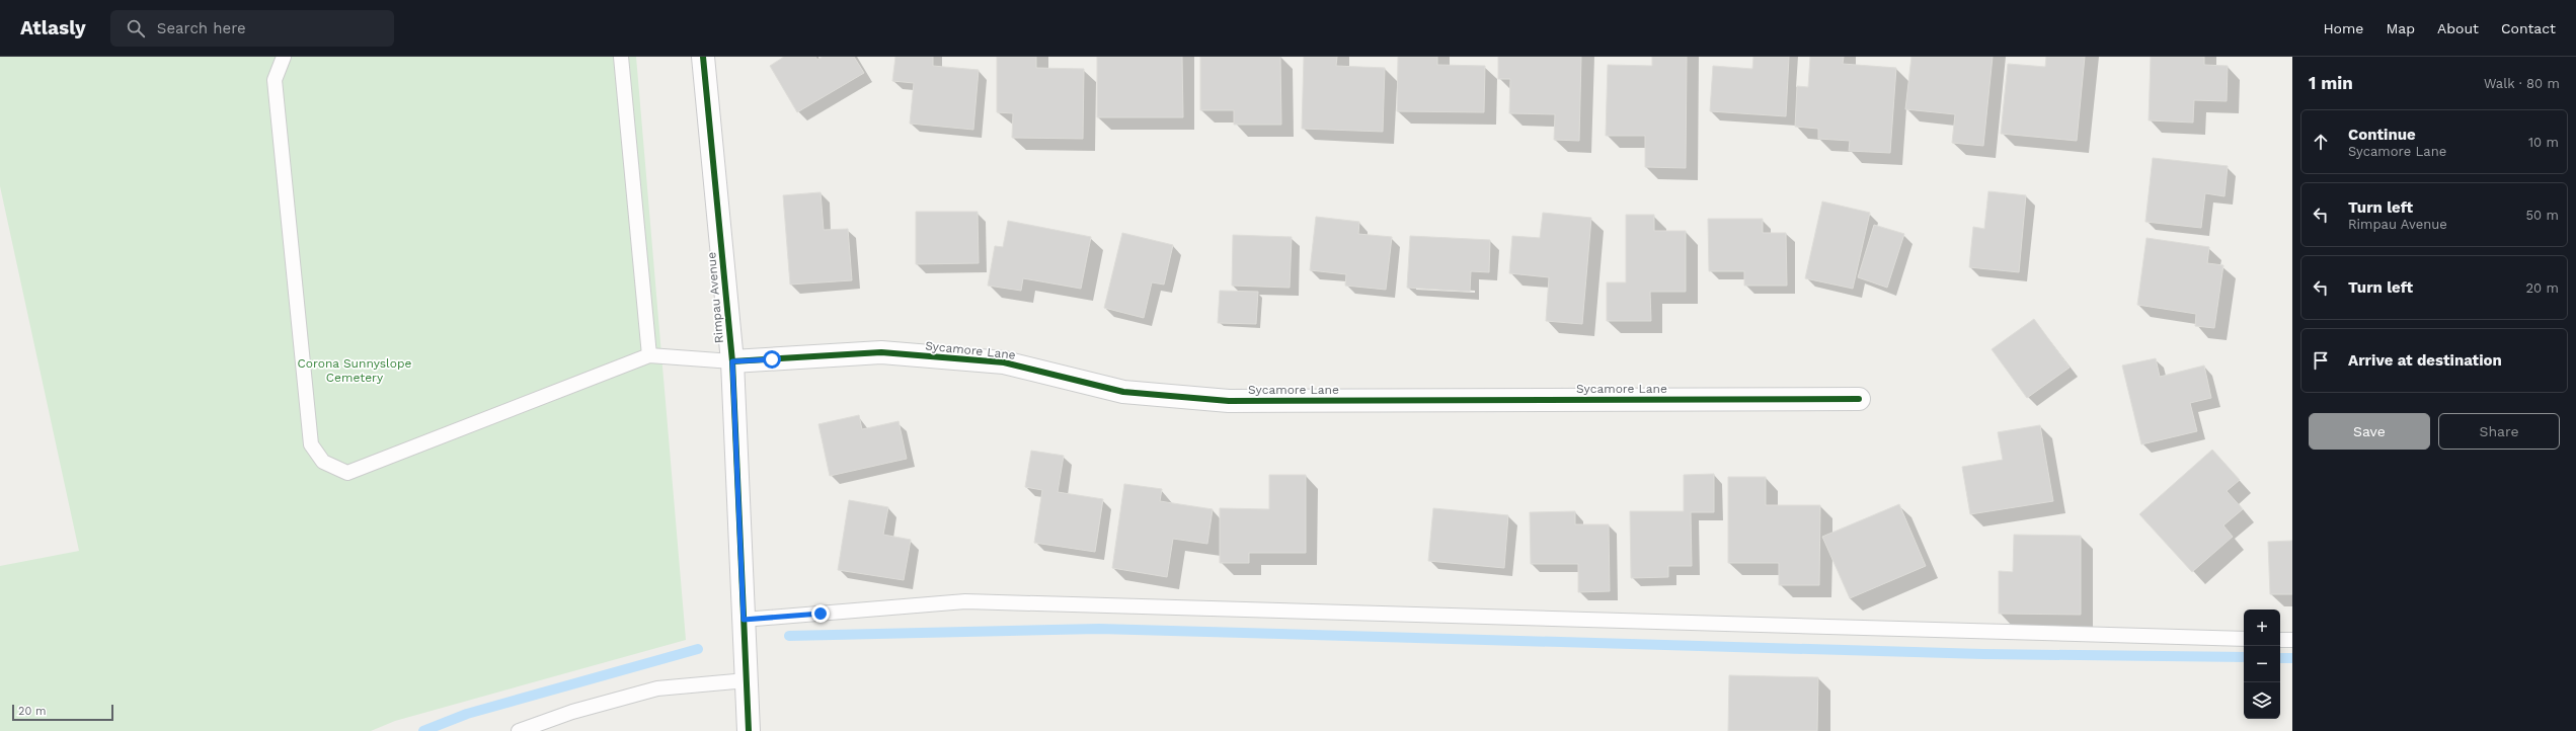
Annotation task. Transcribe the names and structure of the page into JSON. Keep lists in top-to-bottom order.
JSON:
{
  "streets": {
    "street": ["Rimpau Avenue", "Sycamore Lane"]
  },
  "crossings": [
    ["Rimpau Avenue", "Sycamore Lane"]
  ],
  "parks": ["Corona Sunnyslope Cemetery"],
  "scale_bar": "20 m",
  "page": {
    "header": "Atlasly",
    "search": "Search here",
    "nav": [
      "Home",
      "Map",
      "About",
      "Contact"
    ],
    "heading": ["1 min", "Walk · 80 m"],
    "list": [
      ["Continue", "Sycamore Lane", "10 m"],
      ["Turn left", "Rimpau Avenue", "50 m"],
      ["Turn left", "20 m"],
      "Arrive at destination"
    ],
    "buttons": ["Save", "Share"],
    "map_buttons": ["+", "−"],
    "scale": "20 m"
  }
}
